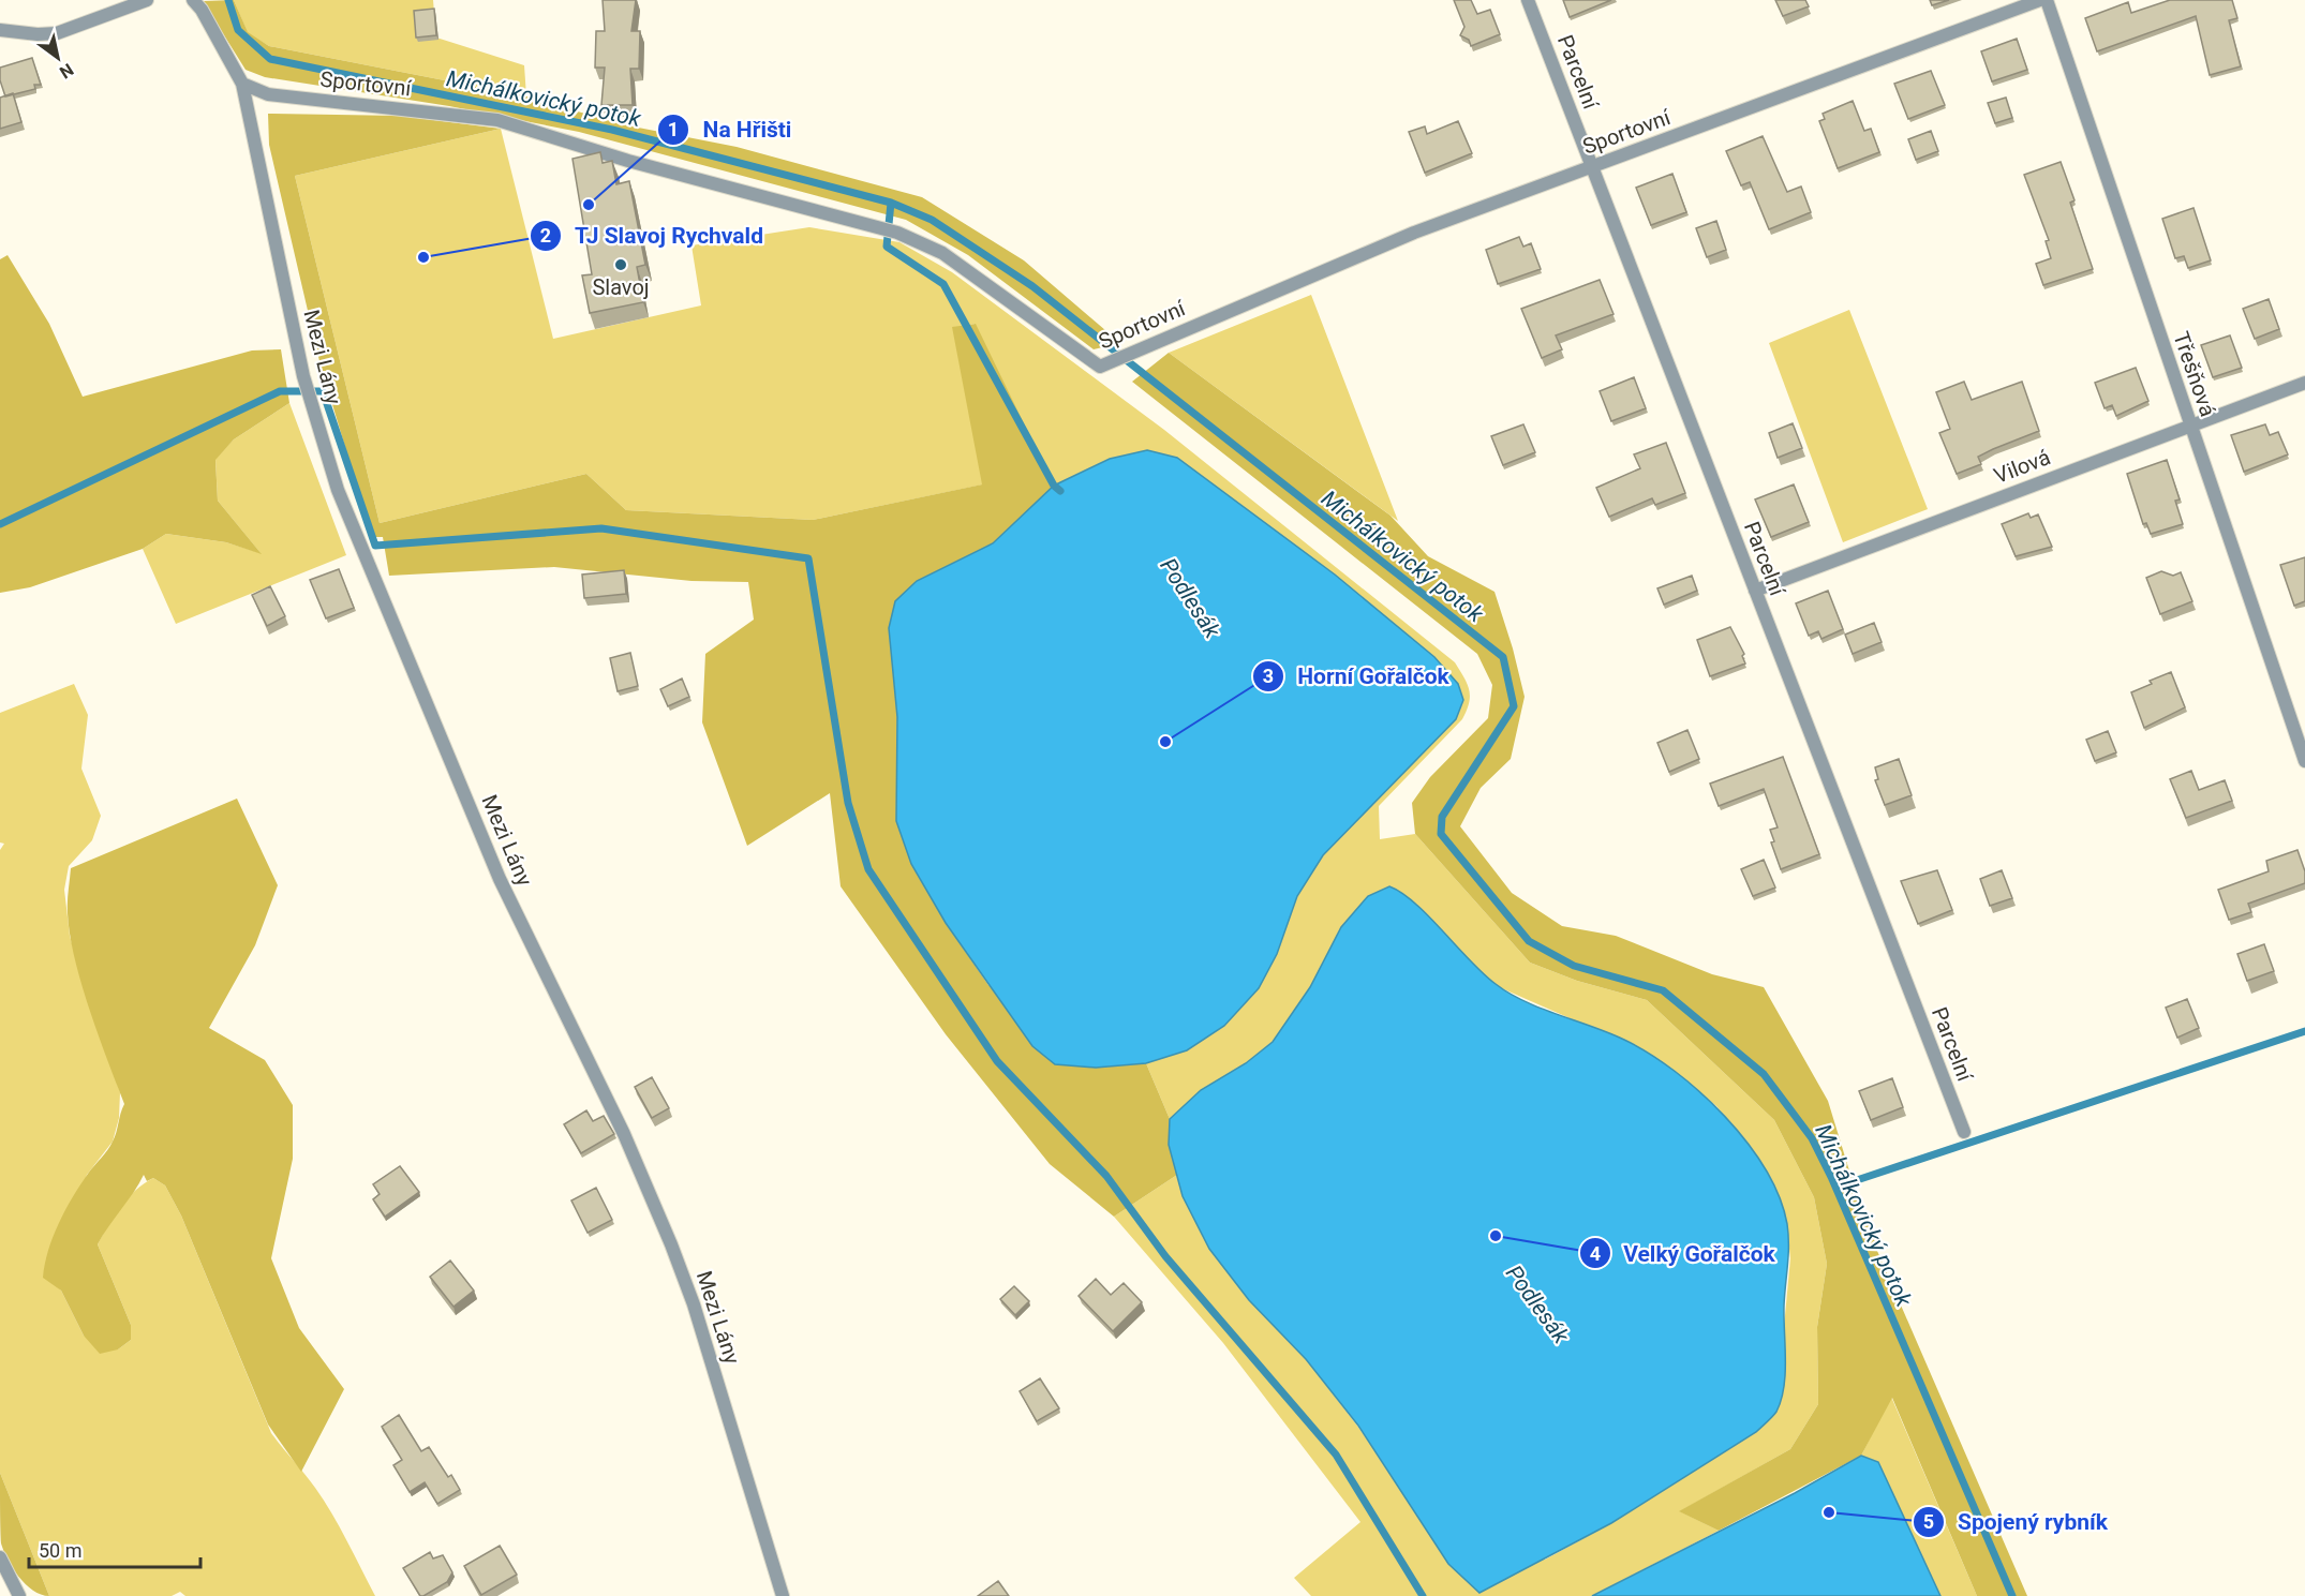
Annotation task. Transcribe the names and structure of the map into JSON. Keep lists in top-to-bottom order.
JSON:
{
  "streets": {
    "street": [
      "Parcelní",
      "Sportovní",
      "Mezi Lány",
      "Třešňová",
      "Vilová"
    ]
  },
  "crossings": [
    ["Parcelní", "Sportovní"],
    ["Parcelní", "Vilová"],
    ["Sportovní", "Mezi Lány"],
    ["Třešňová", "Vilová"]
  ],
  "water": ["Michálkovický potok", "Podlesák"],
  "places": [
    "Na Hřišti",
    "TJ Slavoj Rychvald",
    "Slavoj",
    "Horní Gořalčok",
    "Velký Gořalčok",
    "Spojený rybník"
  ],
  "scale_bar": "50 m",
  "north": "bottom right"
}
